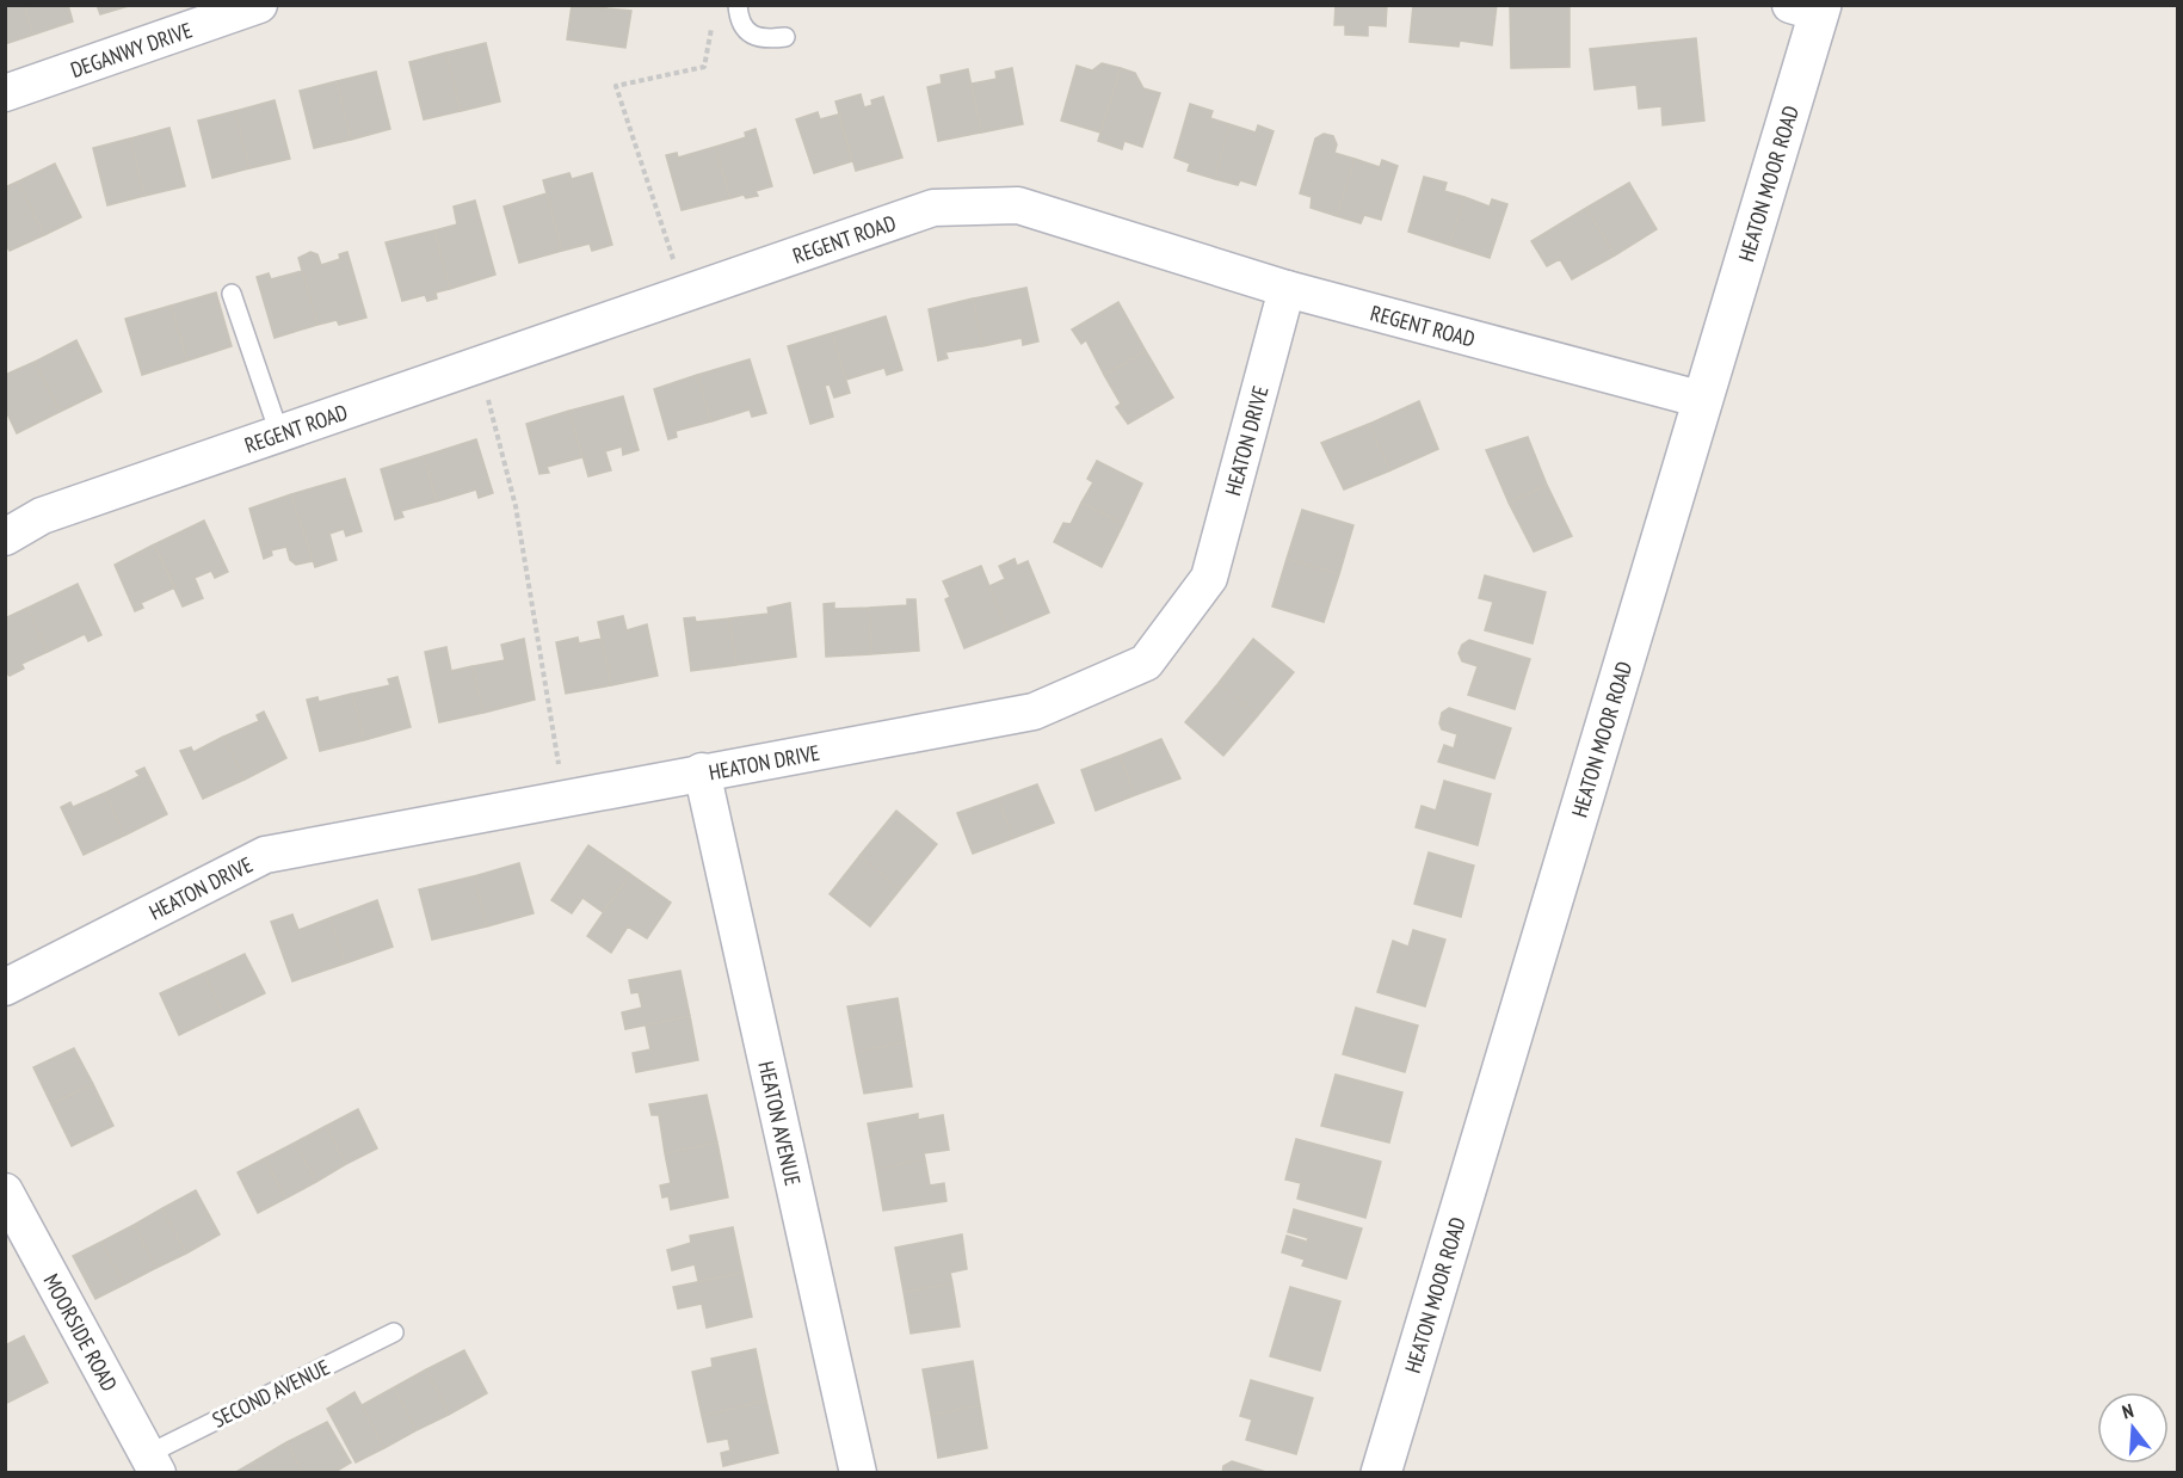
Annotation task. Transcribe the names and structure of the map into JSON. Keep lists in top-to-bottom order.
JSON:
{
  "streets": {
    "street": [
      "DEGANWY DRIVE",
      "HEATON MOOR ROAD",
      "REGENT ROAD",
      "HEATON DRIVE",
      "HEATON AVENUE",
      "MOORSIDE ROAD"
    ],
    "lane": ["SECOND AVENUE"]
  },
  "crossings": [
    ["HEATON MOOR ROAD", "REGENT ROAD"],
    ["REGENT ROAD", "HEATON DRIVE"],
    ["HEATON DRIVE", "HEATON AVENUE"],
    ["MOORSIDE ROAD", "SECOND AVENUE"]
  ],
  "north": "top"
}
